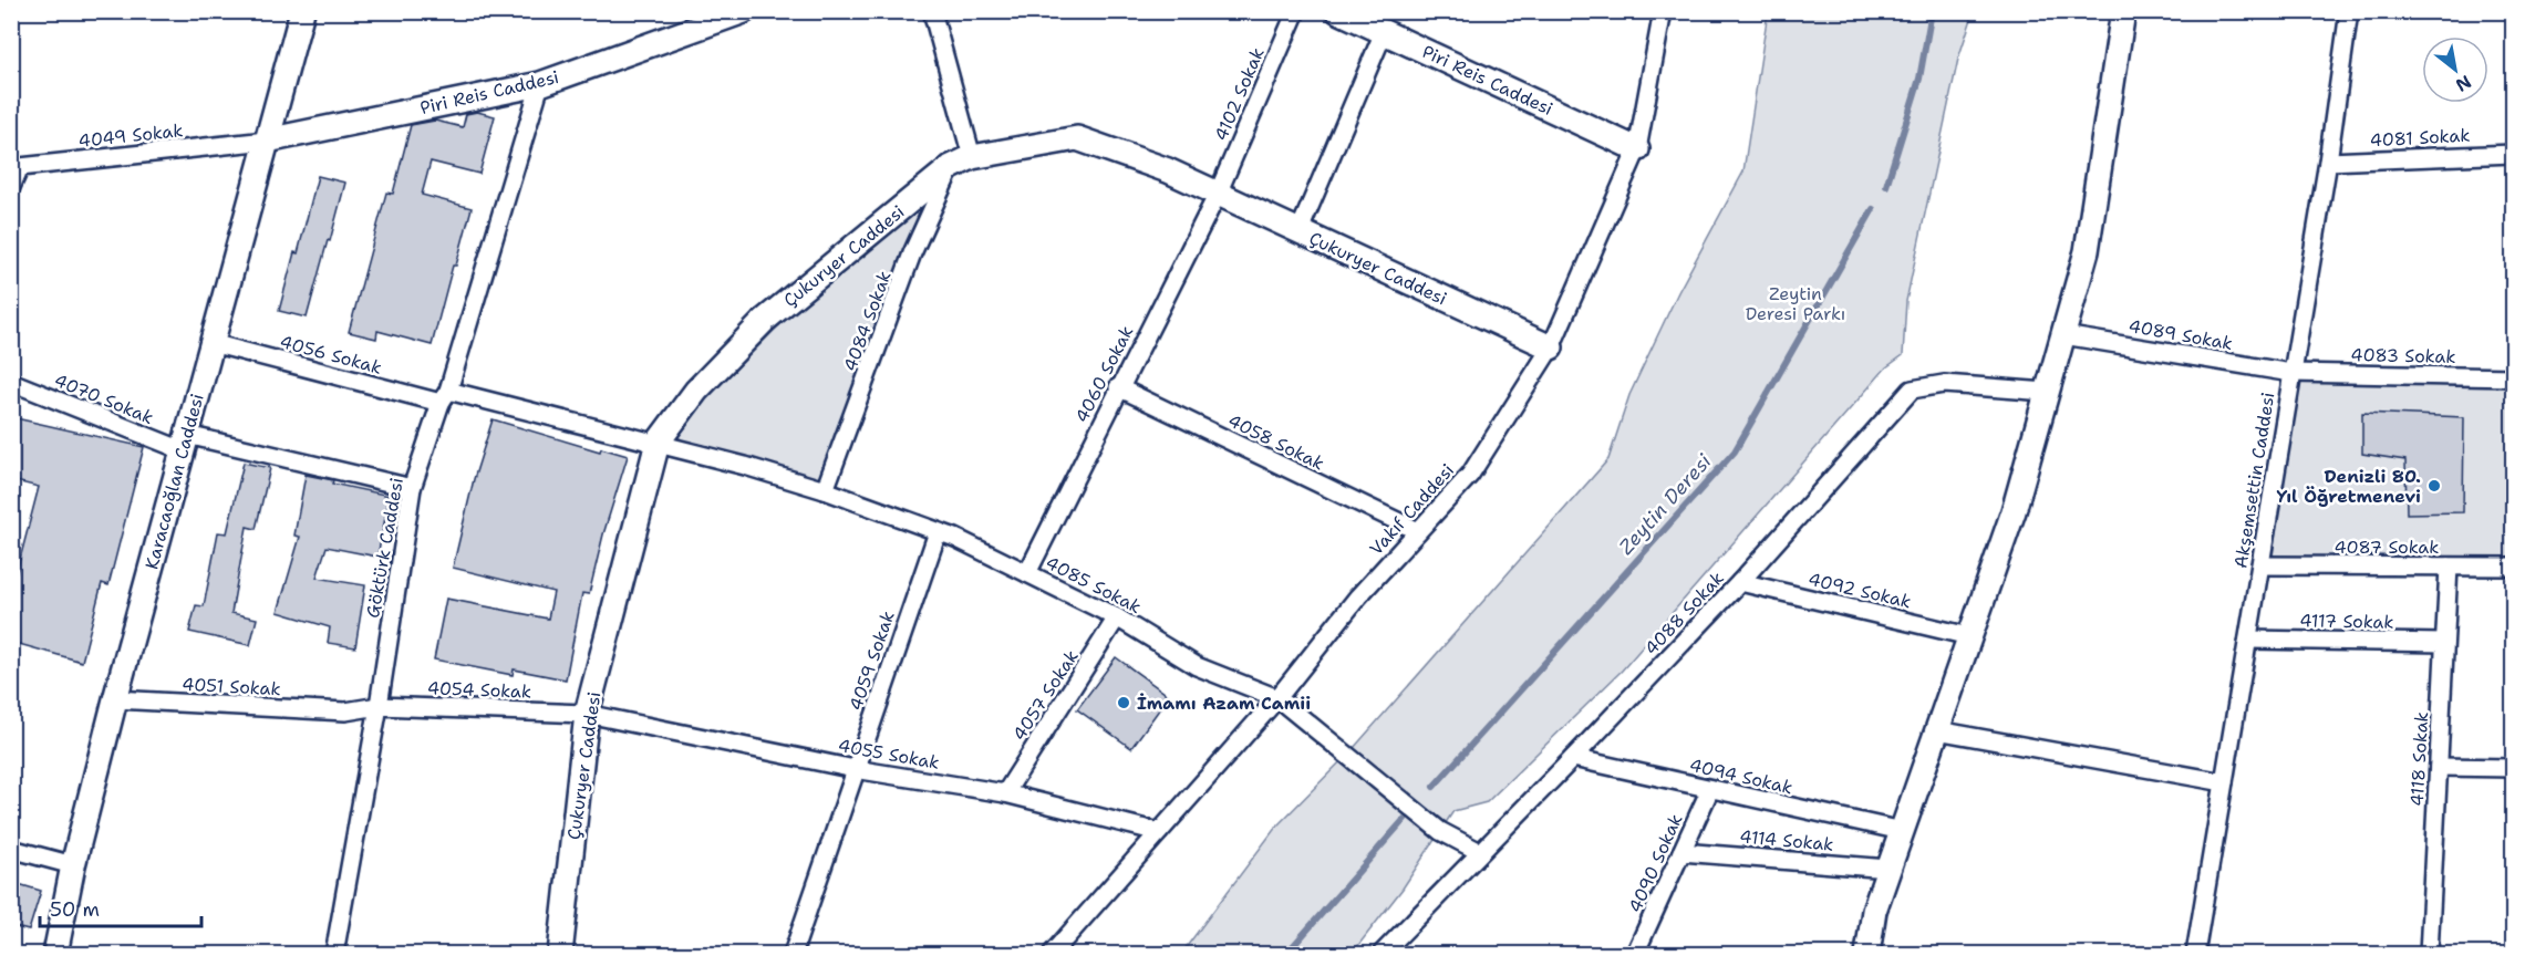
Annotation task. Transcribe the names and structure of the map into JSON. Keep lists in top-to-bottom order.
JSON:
{
  "streets": {
    "street": [
      "Piri Reis Caddesi",
      "4102 Sokak",
      "4049 Sokak",
      "4081 Sokak",
      "Çukuryer Caddesi",
      "4084 Sokak",
      "4089 Sokak",
      "4056 Sokak",
      "4083 Sokak",
      "4060 Sokak",
      "4070 Sokak",
      "4058 Sokak",
      "Akşemsettin Caddesi",
      "Karacaoğlan Caddesi",
      "Vakıf Caddesi",
      "4087 Sokak",
      "Göktürk Caddesi",
      "4085 Sokak",
      "4092 Sokak",
      "4088 Sokak",
      "4117 Sokak",
      "4059 Sokak",
      "4051 Sokak",
      "4054 Sokak",
      "4057 Sokak",
      "4055 Sokak",
      "4118 Sokak",
      "4094 Sokak",
      "4114 Sokak",
      "4090 Sokak"
    ]
  },
  "crossings": [
    ["Piri Reis Caddesi", "4049 Sokak"],
    ["Piri Reis Caddesi", "Karacaoğlan Caddesi"],
    ["Piri Reis Caddesi", "Vakıf Caddesi"],
    ["Piri Reis Caddesi", "Göktürk Caddesi"],
    ["4102 Sokak", "Çukuryer Caddesi"],
    ["4102 Sokak", "4060 Sokak"],
    ["4049 Sokak", "Karacaoğlan Caddesi"],
    ["4081 Sokak", "Akşemsettin Caddesi"],
    ["Çukuryer Caddesi", "4084 Sokak"],
    ["Çukuryer Caddesi", "4056 Sokak"],
    ["Çukuryer Caddesi", "4060 Sokak"],
    ["Çukuryer Caddesi", "Vakıf Caddesi"],
    ["Çukuryer Caddesi", "4085 Sokak"],
    ["Çukuryer Caddesi", "4054 Sokak"],
    ["4084 Sokak", "4085 Sokak"],
    ["4089 Sokak", "4083 Sokak"],
    ["4089 Sokak", "Akşemsettin Caddesi"],
    ["4056 Sokak", "Karacaoğlan Caddesi"],
    ["4056 Sokak", "Göktürk Caddesi"],
    ["4056 Sokak", "4085 Sokak"],
    ["4083 Sokak", "Akşemsettin Caddesi"],
    ["4060 Sokak", "4058 Sokak"],
    ["4060 Sokak", "4085 Sokak"],
    ["4070 Sokak", "Karacaoğlan Caddesi"],
    ["4070 Sokak", "Göktürk Caddesi"],
    ["4058 Sokak", "Vakıf Caddesi"],
    ["Akşemsettin Caddesi", "4087 Sokak"],
    ["Akşemsettin Caddesi", "4117 Sokak"],
    ["Karacaoğlan Caddesi", "4051 Sokak"],
    ["Vakıf Caddesi", "4085 Sokak"],
    ["Vakıf Caddesi", "4055 Sokak"],
    ["4087 Sokak", "4118 Sokak"],
    ["Göktürk Caddesi", "4054 Sokak"],
    ["4085 Sokak", "4088 Sokak"],
    ["4085 Sokak", "4059 Sokak"],
    ["4085 Sokak", "4057 Sokak"],
    ["4092 Sokak", "4088 Sokak"],
    ["4088 Sokak", "4094 Sokak"],
    ["4117 Sokak", "4118 Sokak"],
    ["4059 Sokak", "4055 Sokak"],
    ["4051 Sokak", "4054 Sokak"],
    ["4054 Sokak", "4055 Sokak"],
    ["4057 Sokak", "4055 Sokak"],
    ["4094 Sokak", "4090 Sokak"],
    ["4114 Sokak", "4090 Sokak"]
  ],
  "water": ["Zeytin Deresi"],
  "parks": ["Zeytin Deresi Parkı"],
  "places": ["Denizli 80. Yıl Öğretmenevi", "İmamı Azam Camii"],
  "scale_bar": "50 m",
  "north": "bottom right"
}
